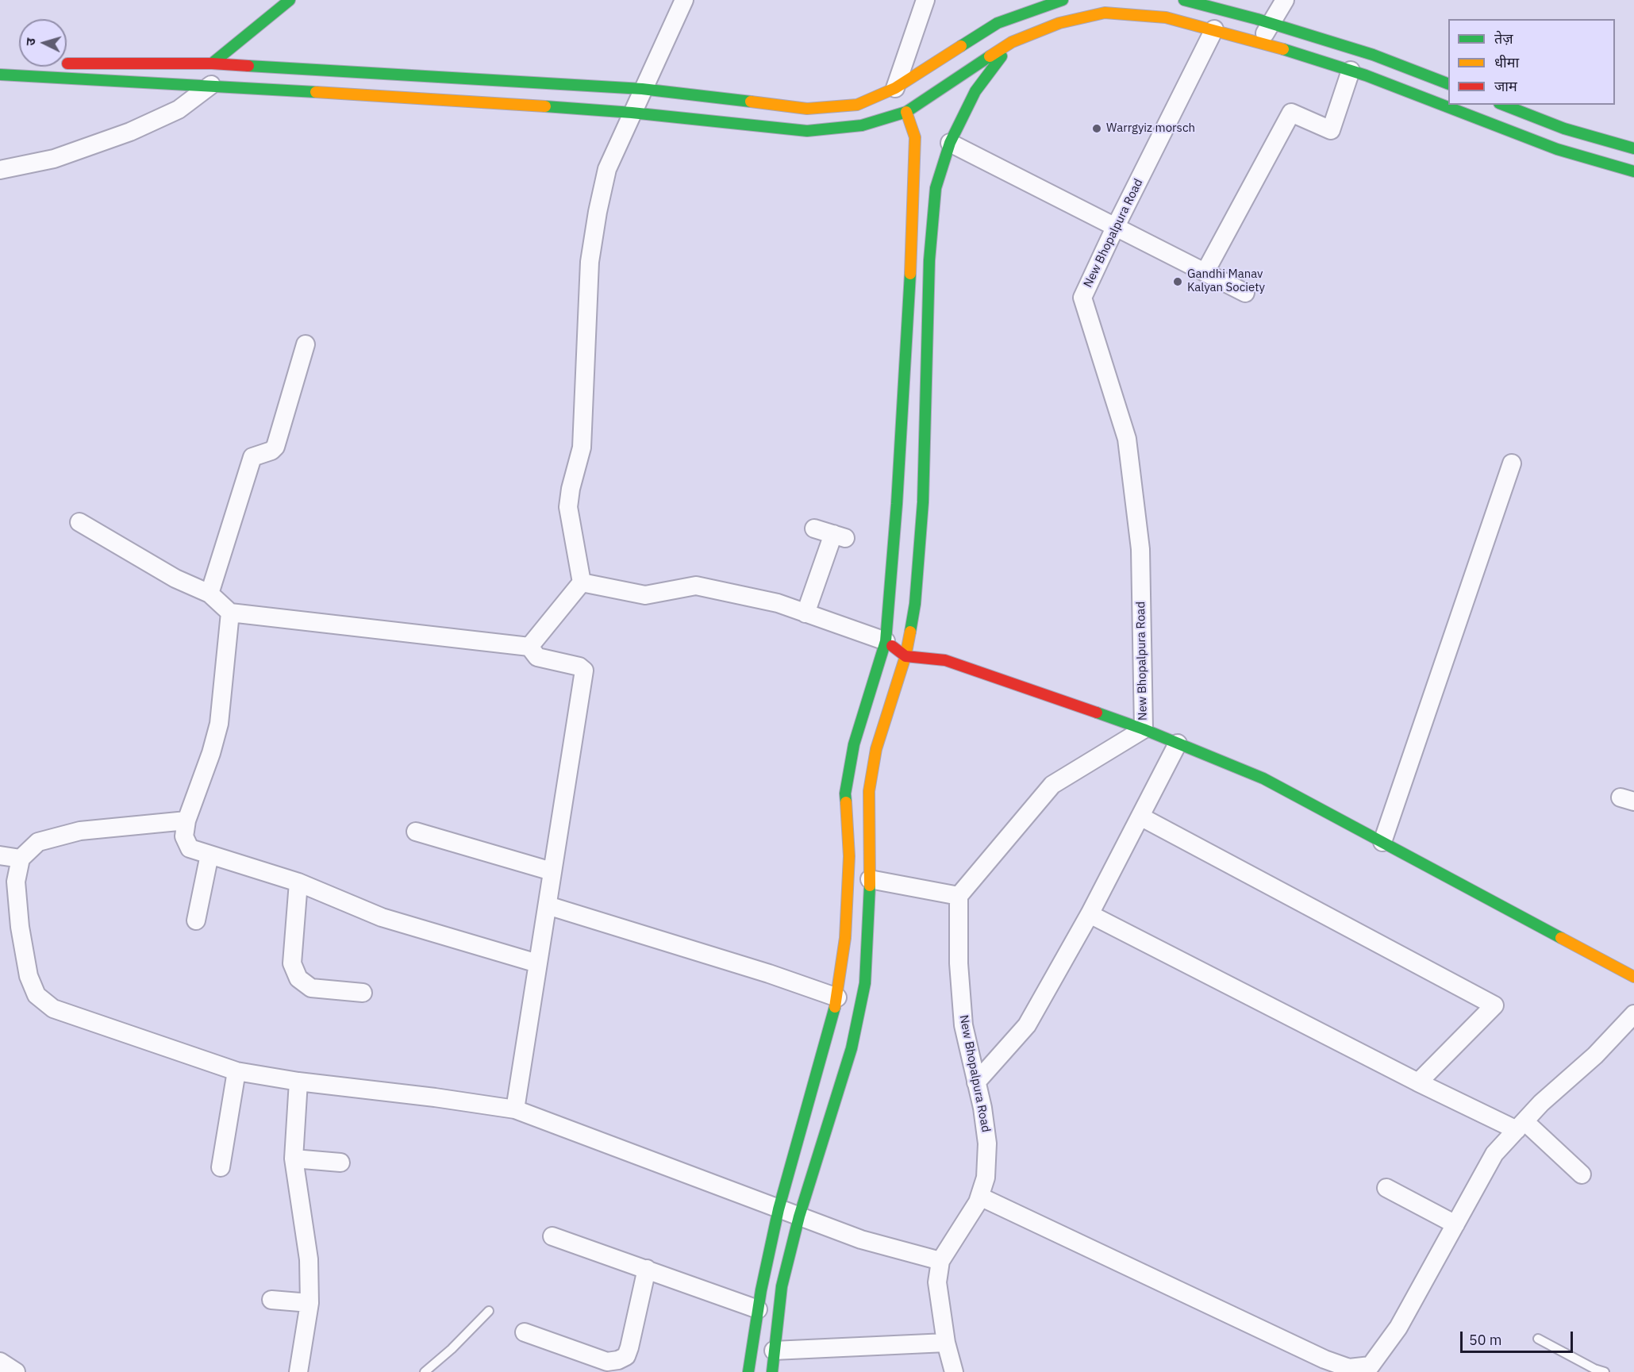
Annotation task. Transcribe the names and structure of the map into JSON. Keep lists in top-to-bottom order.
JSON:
{
  "streets": {
    "street": ["New Bhopalpura Road"]
  },
  "places": ["Warrgyiz morsch", "Gandhi Manav Kalyan Society"],
  "legend": ["तेज़", "धीमा", "जाम"],
  "scale_bar": "50 m",
  "north": "left"
}
